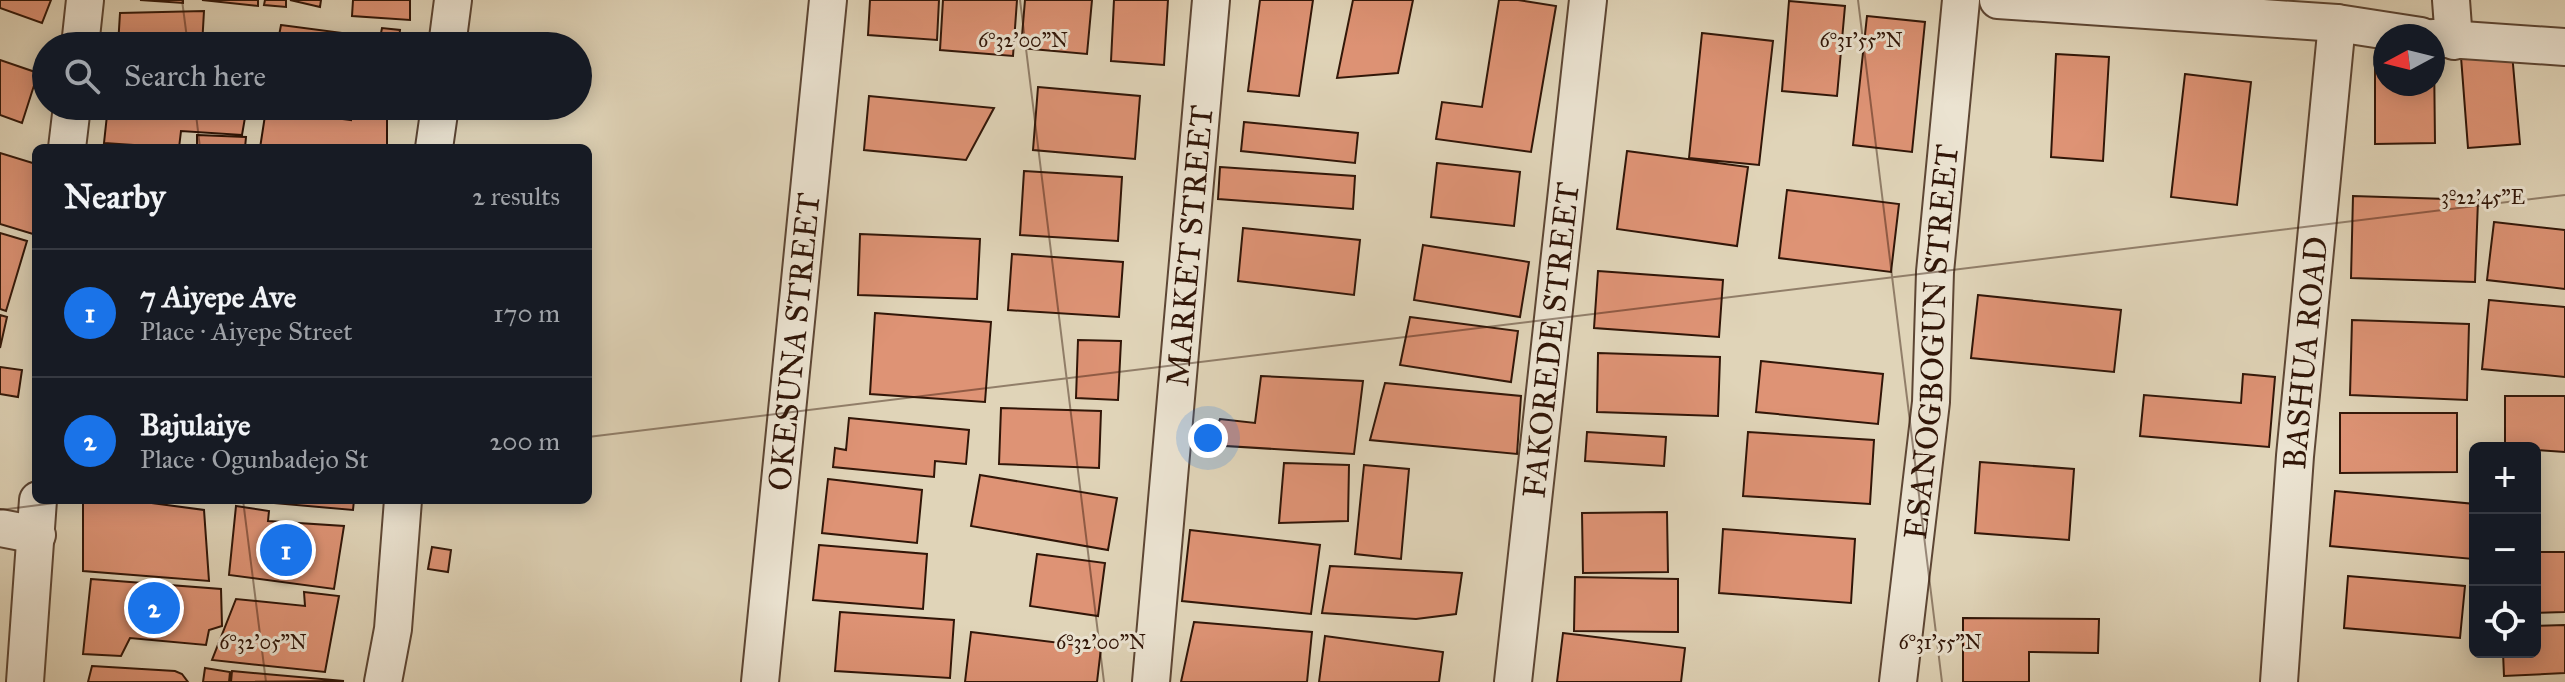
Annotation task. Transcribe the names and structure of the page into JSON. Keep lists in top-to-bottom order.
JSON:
{
  "streets": {
    "street": [
      "MARKET STREET",
      "OKESUNA STREET",
      "FAKOREDE STREET",
      "ESANOGBOGUN STREET",
      "BASHUA ROAD"
    ]
  },
  "north": "left",
  "page": {
    "search": "Search here",
    "heading": ["Nearby", "2 results"],
    "list": [
      {
        "mark": "1",
        "name": "7 Aiyepe Ave",
        "note": "Place · Aiyepe Street",
        "value": "170 m"
      },
      {
        "mark": "2",
        "name": "Bajulaiye",
        "note": "Place · Ogunbadejo St",
        "value": "200 m"
      }
    ],
    "map_buttons": ["+", "−"],
    "pins": ["1", "2"]
  },
  "coordinates": [
    "6°32'00\"N",
    "6°31'55\"N",
    "3°22'45\"E",
    "6°32'05\"N"
  ]
}
